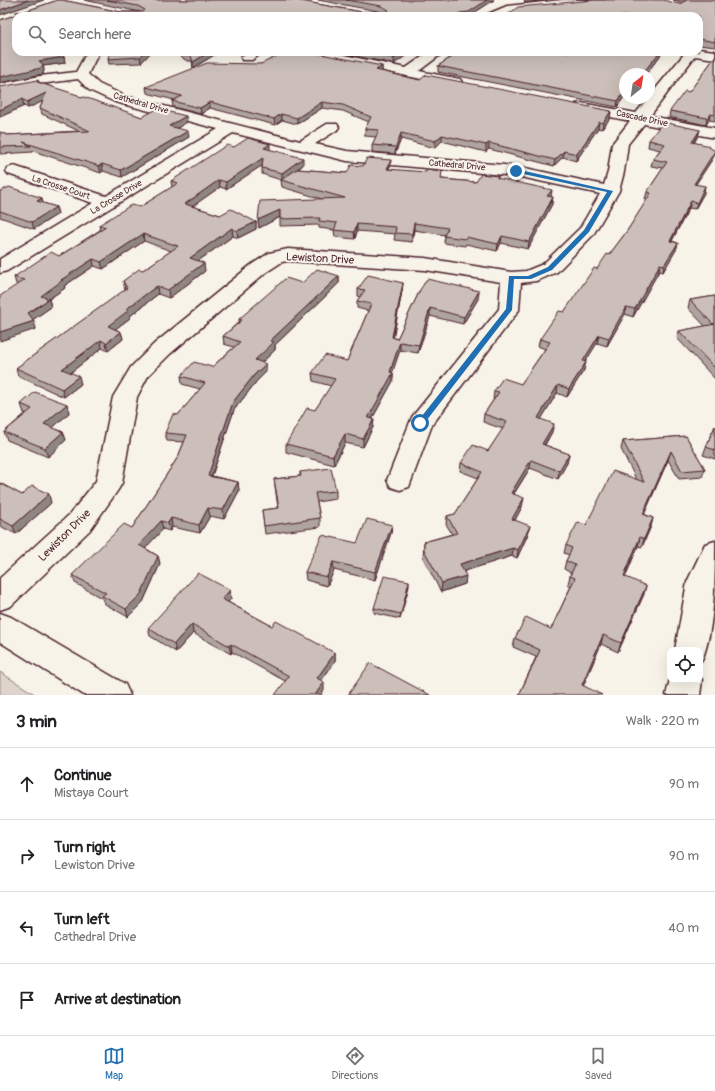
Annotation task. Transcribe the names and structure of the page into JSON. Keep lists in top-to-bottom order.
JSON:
{
  "streets": {
    "street": [
      "Cathedral Drive",
      "Cascade Drive",
      "La Crosse Court",
      "La Crosse Drive",
      "Lewiston Drive"
    ]
  },
  "crossings": [
    ["Cathedral Drive", "La Crosse Drive"],
    ["Cathedral Drive", "Lewiston Drive"],
    ["Cascade Drive", "Lewiston Drive"],
    ["La Crosse Court", "La Crosse Drive"]
  ],
  "north": "top right",
  "page": {
    "search": "Search here",
    "heading": ["3 min", "Walk · 220 m"],
    "list": [
      ["Continue", "Mistaya Court", "90 m"],
      ["Turn right", "Lewiston Drive", "90 m"],
      ["Turn left", "Cathedral Drive", "40 m"],
      "Arrive at destination"
    ],
    "nav": ["Map", "Directions", "Saved"]
  }
}
